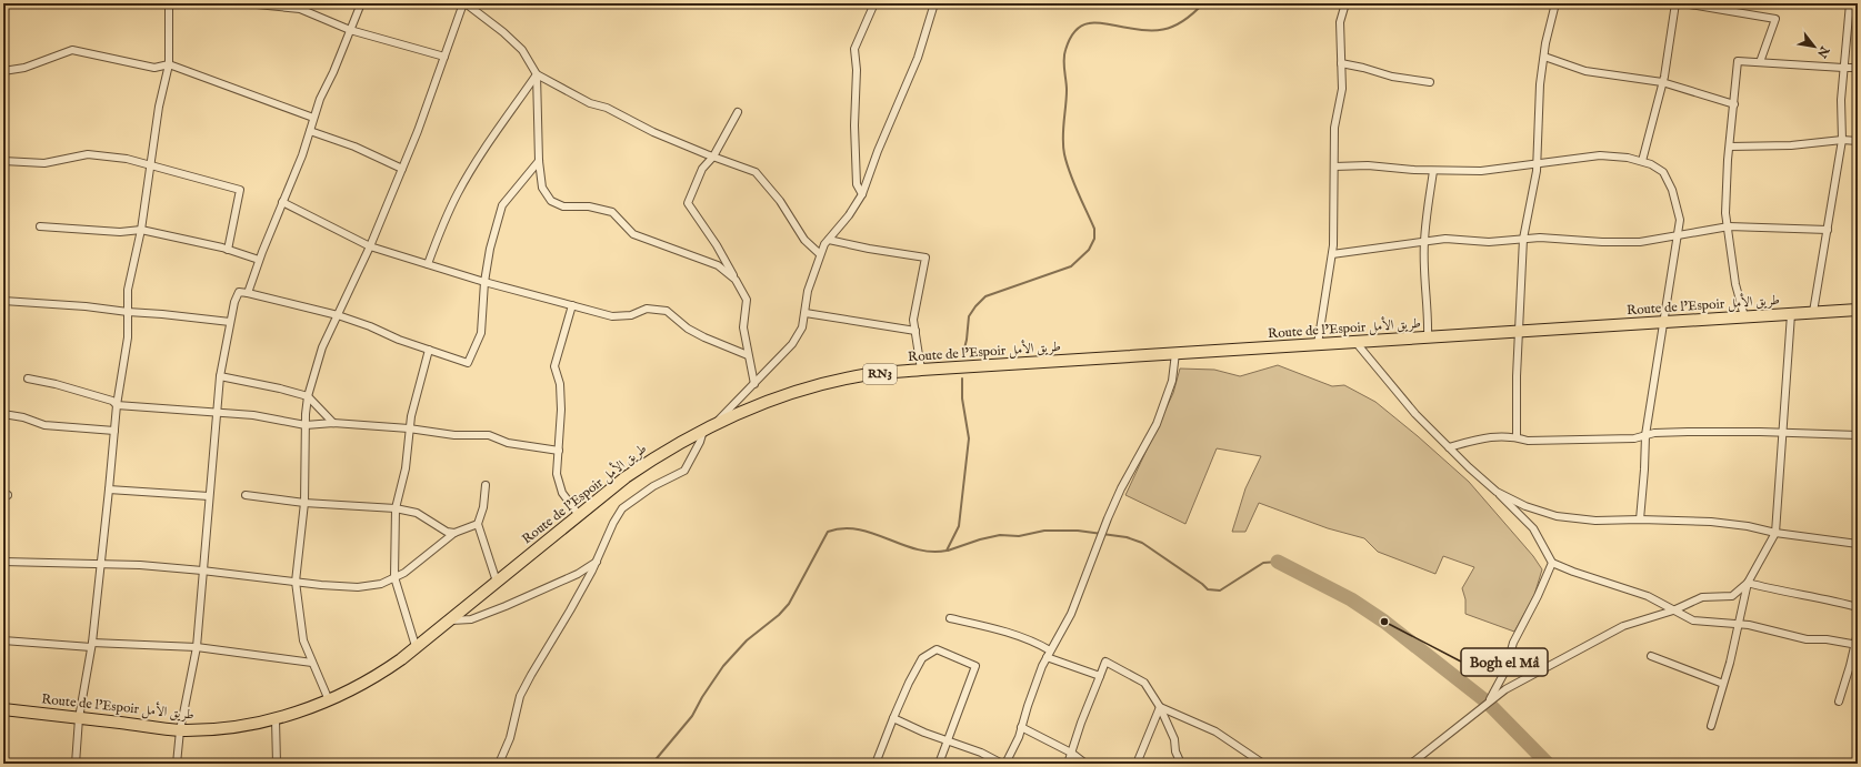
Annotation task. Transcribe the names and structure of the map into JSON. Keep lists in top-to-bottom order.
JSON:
{
  "streets": {
    "highway": ["Route de l’Espoir طريق الأمل", "RN3"]
  },
  "places": ["Bogh el Mâ"],
  "north": "bottom right"
}
